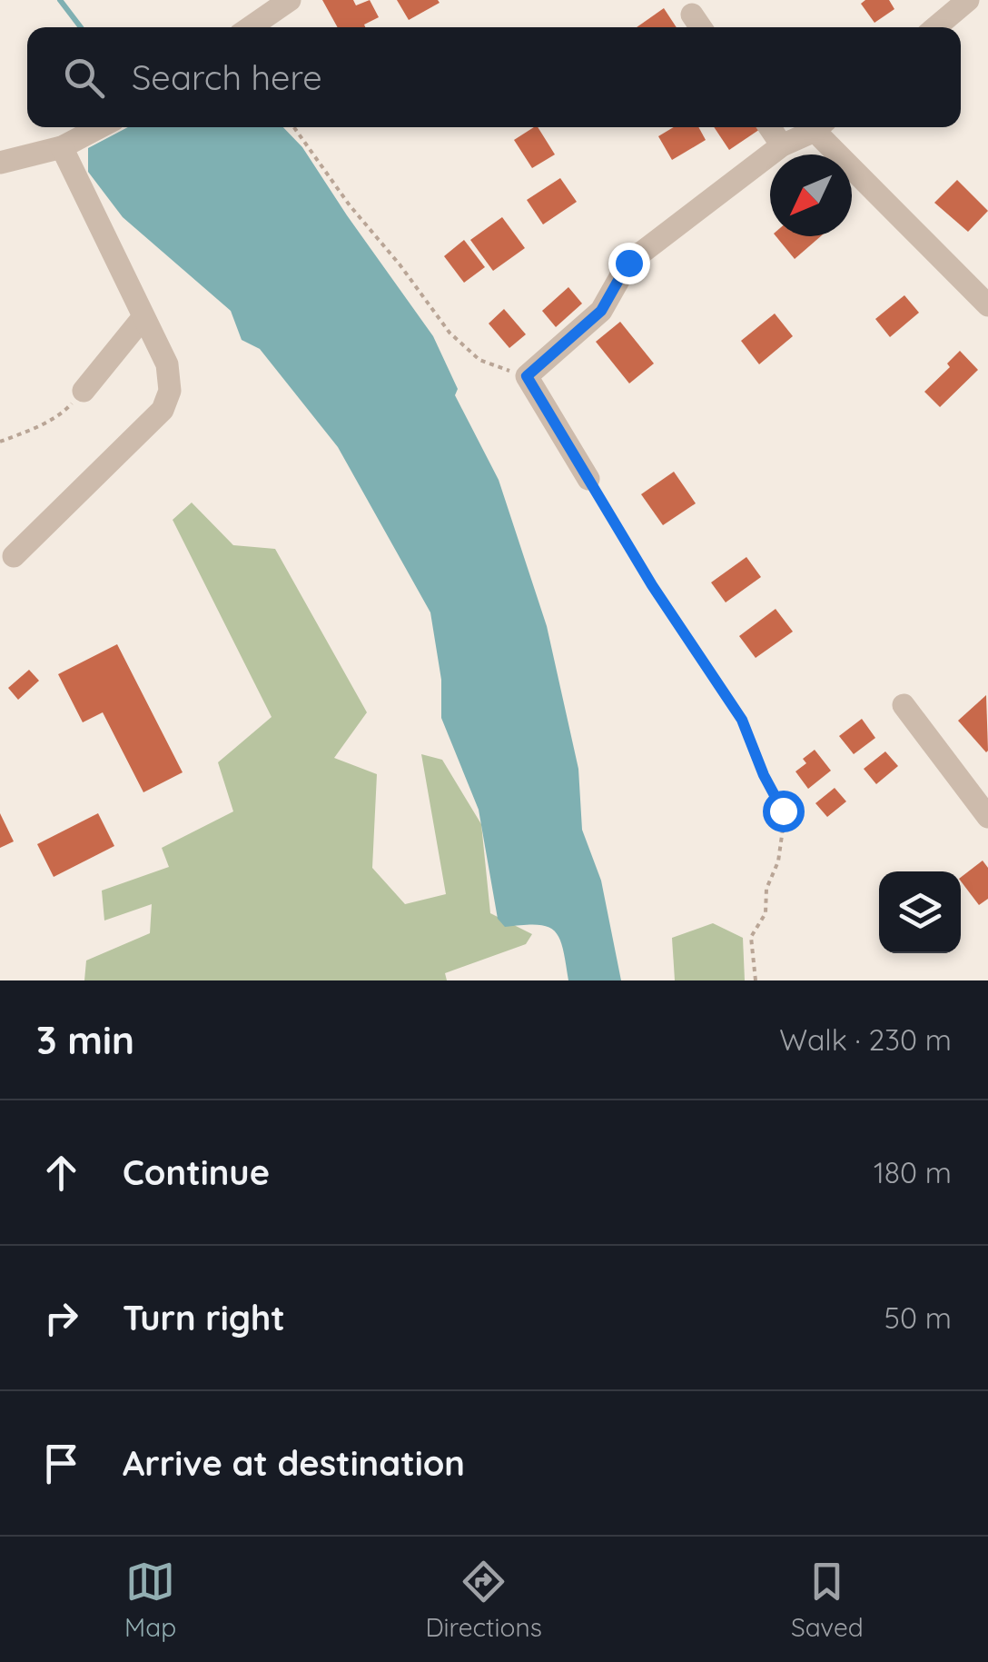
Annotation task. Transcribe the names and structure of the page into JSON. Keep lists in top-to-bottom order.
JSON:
{
  "north": "bottom left",
  "page": {
    "search": "Search here",
    "heading": ["3 min", "Walk · 230 m"],
    "list": [
      ["Continue", "180 m"],
      ["Turn right", "50 m"],
      "Arrive at destination"
    ],
    "nav": ["Map", "Directions", "Saved"]
  }
}
